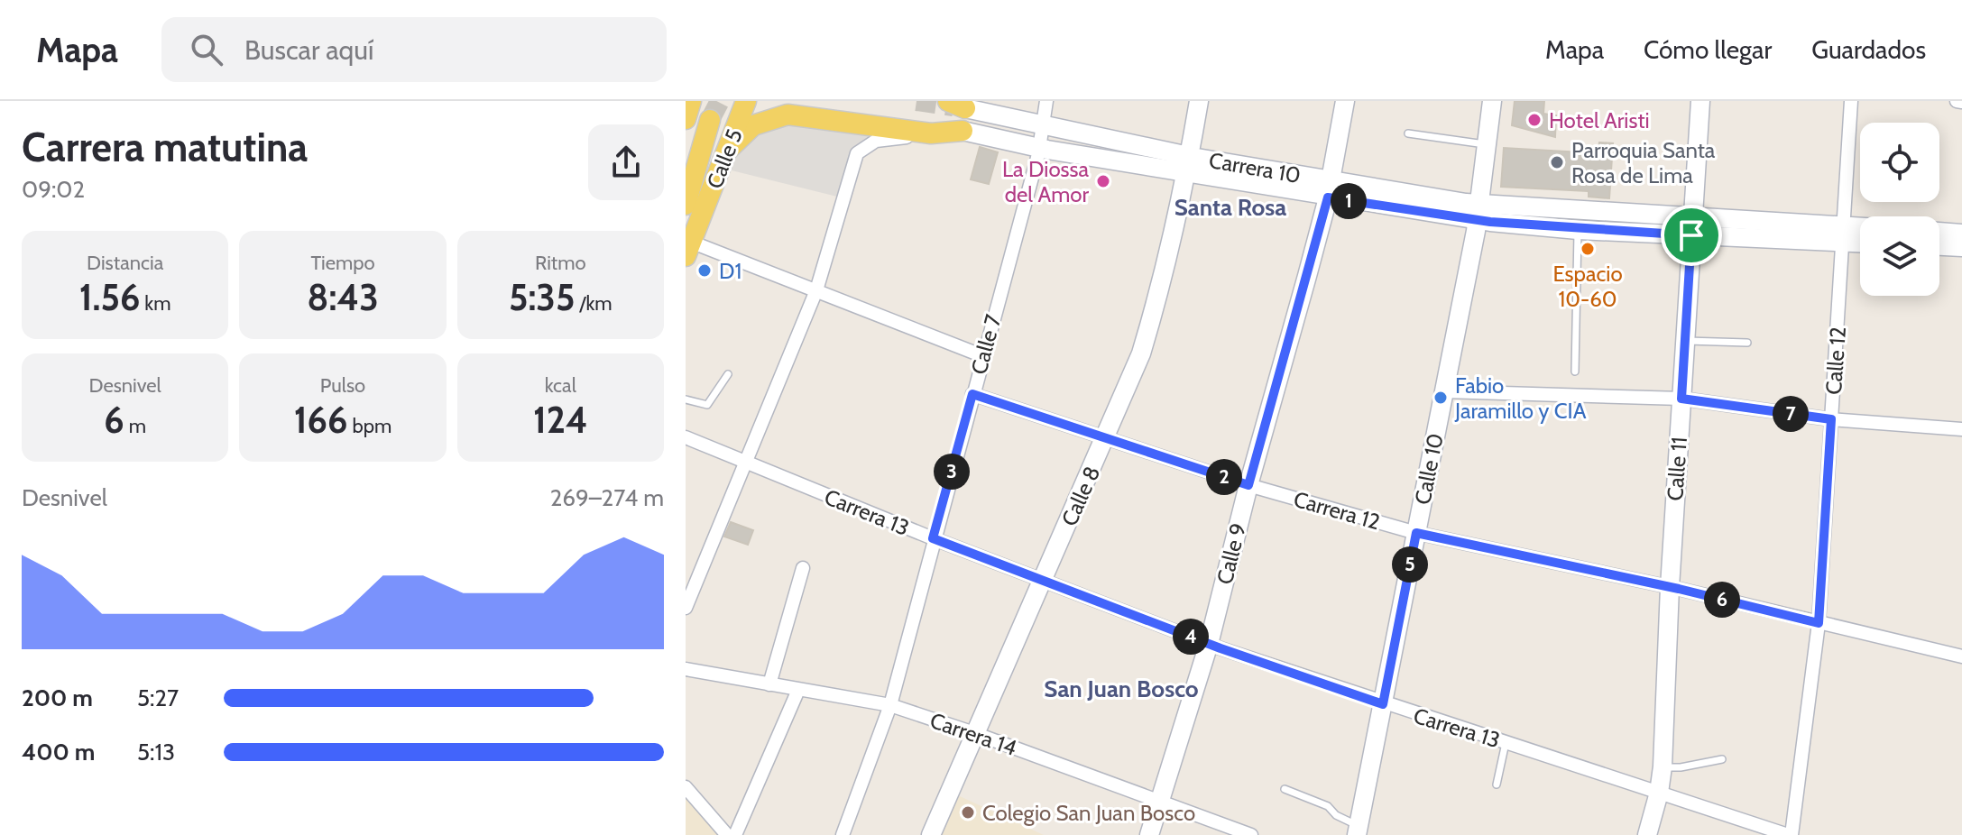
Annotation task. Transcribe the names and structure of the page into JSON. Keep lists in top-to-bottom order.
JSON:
{
  "streets": {
    "main road": [
      "Calle 5",
      "Carrera 10",
      "Calle 10",
      "Calle 11",
      "Calle 8",
      "Calle 9"
    ],
    "street": [
      "Calle 7",
      "Calle 12",
      "Carrera 12",
      "Carrera 13",
      "Carrera 14"
    ]
  },
  "crossings": [
    ["Carrera 10", "Calle 7"],
    ["Carrera 10", "Calle 12"],
    ["Carrera 10", "Calle 10"],
    ["Carrera 10", "Calle 11"],
    ["Carrera 10", "Calle 8"],
    ["Carrera 10", "Calle 9"],
    ["Calle 7", "Carrera 12"],
    ["Calle 7", "Carrera 13"],
    ["Calle 7", "Carrera 14"],
    ["Calle 12", "Carrera 12"],
    ["Calle 12", "Carrera 13"],
    ["Calle 10", "Carrera 12"],
    ["Calle 10", "Carrera 13"],
    ["Calle 11", "Carrera 12"],
    ["Calle 11", "Carrera 13"],
    ["Calle 8", "Carrera 12"],
    ["Calle 8", "Carrera 13"],
    ["Calle 8", "Carrera 14"],
    ["Carrera 12", "Calle 9"],
    ["Carrera 13", "Calle 9"],
    ["Calle 9", "Carrera 14"]
  ],
  "districts": ["Santa Rosa", "San Juan Bosco"],
  "places": [
    "Hotel Aristi",
    "Parroquia Santa Rosa de Lima",
    "La Diossa del Amor",
    "Espacio 10-60",
    "D1",
    "Fabio Jaramillo y CIA",
    "Colegio San Juan Bosco"
  ],
  "page": {
    "header": "Mapa",
    "search": "Buscar aquí",
    "nav": ["Mapa", "Cómo llegar", "Guardados"],
    "heading": ["Carrera matutina", "09:02"],
    "pins": [
      "1",
      "7",
      "3",
      "2",
      "5",
      "6",
      "4"
    ],
    "stats": [
      ["Distancia", "1.56 km"],
      ["Tiempo", "8:43"],
      ["Ritmo", "5:35 /km"],
      ["Desnivel", "6 m"],
      ["Pulso", "166 bpm"],
      ["kcal", "124"]
    ],
    "chart": ["Desnivel", "269–274 m"],
    "list": [
      {
        "name": "200 m",
        "note": "5:27"
      },
      {
        "name": "400 m",
        "note": "5:13"
      }
    ]
  }
}
